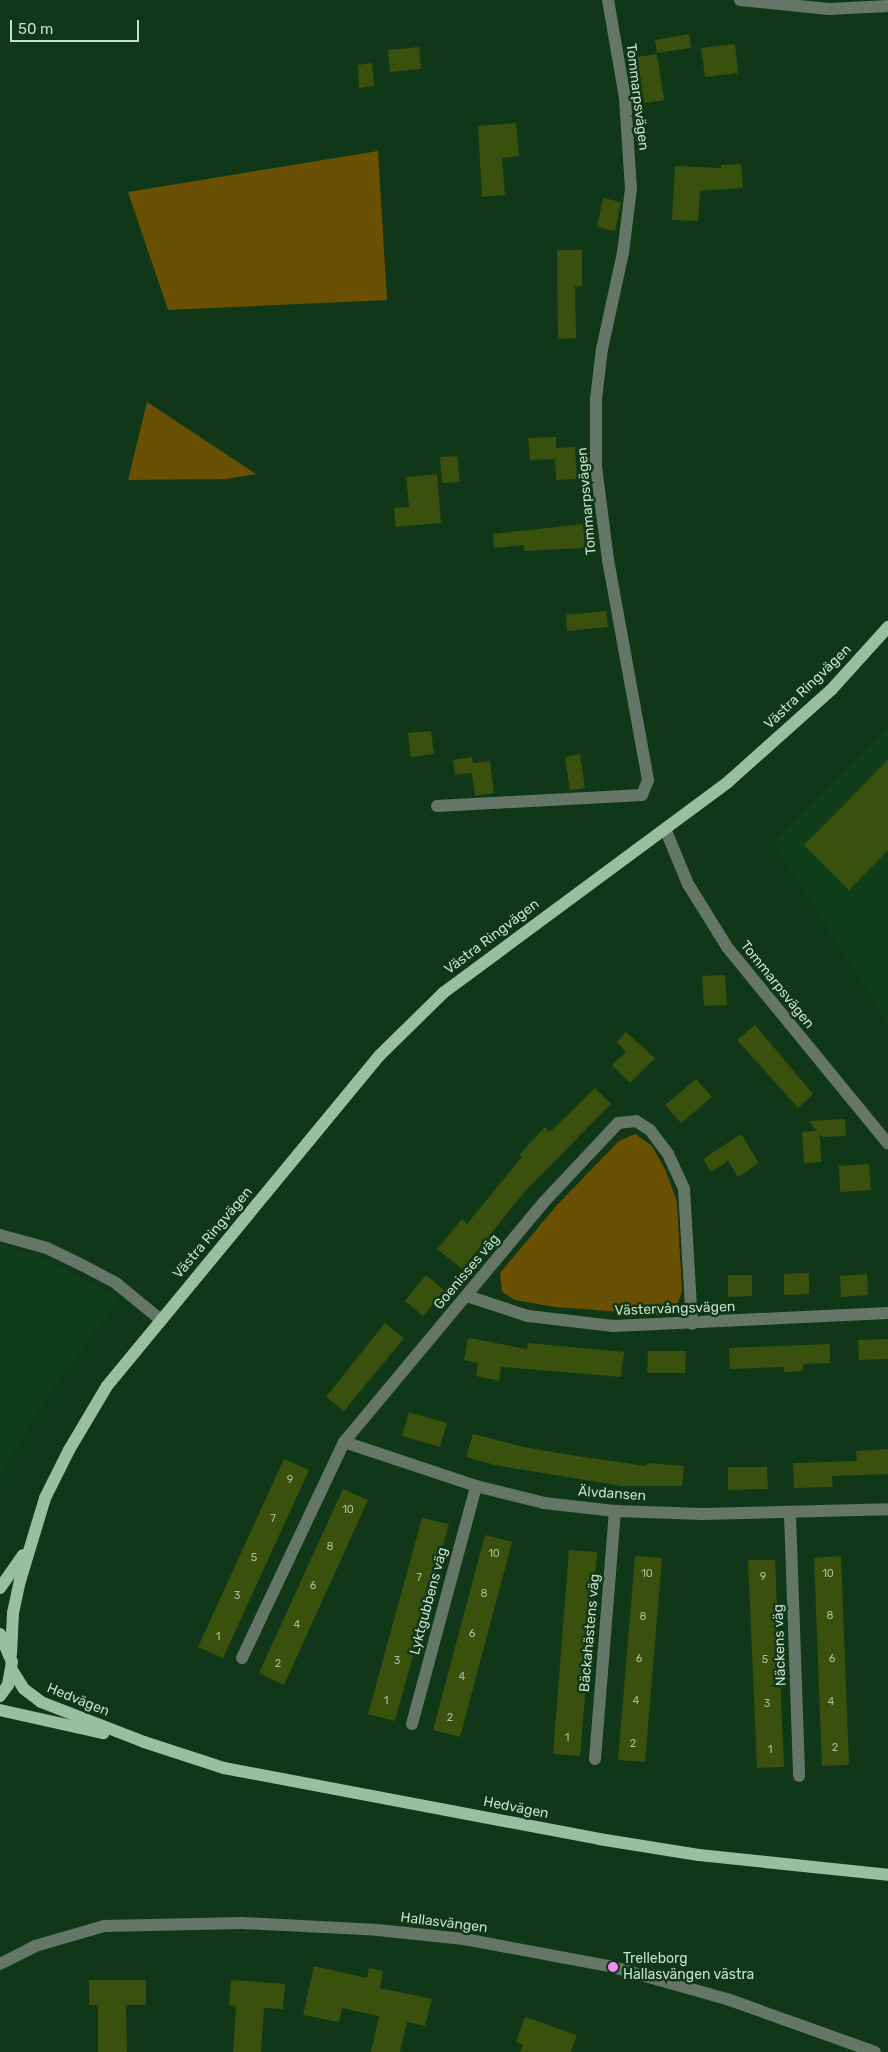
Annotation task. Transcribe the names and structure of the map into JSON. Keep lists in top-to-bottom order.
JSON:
{
  "streets": {
    "main road": ["Västra Ringvägen", "Hedvägen"],
    "street": [
      "Tommarpsvägen",
      "Goenisses väg",
      "Västervångsvägen",
      "Älvdansen",
      "Lyktgubbens väg",
      "Bäckahästens väg",
      "Näckens väg",
      "Hallasvängen"
    ]
  },
  "crossings": [
    ["Tommarpsvägen", "Västra Ringvägen"],
    ["Goenisses väg", "Västervångsvägen"],
    ["Goenisses väg", "Älvdansen"],
    ["Älvdansen", "Lyktgubbens väg"],
    ["Älvdansen", "Bäckahästens väg"],
    ["Älvdansen", "Näckens väg"]
  ],
  "places": ["Trelleborg Hallasvängen västra"],
  "house_numbers": [
    "9",
    "10",
    "7",
    "8",
    "10",
    "5",
    "10",
    "10",
    "9",
    "7",
    "6",
    "8",
    "3",
    "8",
    "8",
    "4",
    "6",
    "1",
    "6",
    "6",
    "5",
    "3",
    "2",
    "4",
    "1",
    "4",
    "4",
    "3",
    "2",
    "1",
    "2",
    "2",
    "1"
  ],
  "scale_bar": "50 m"
}
